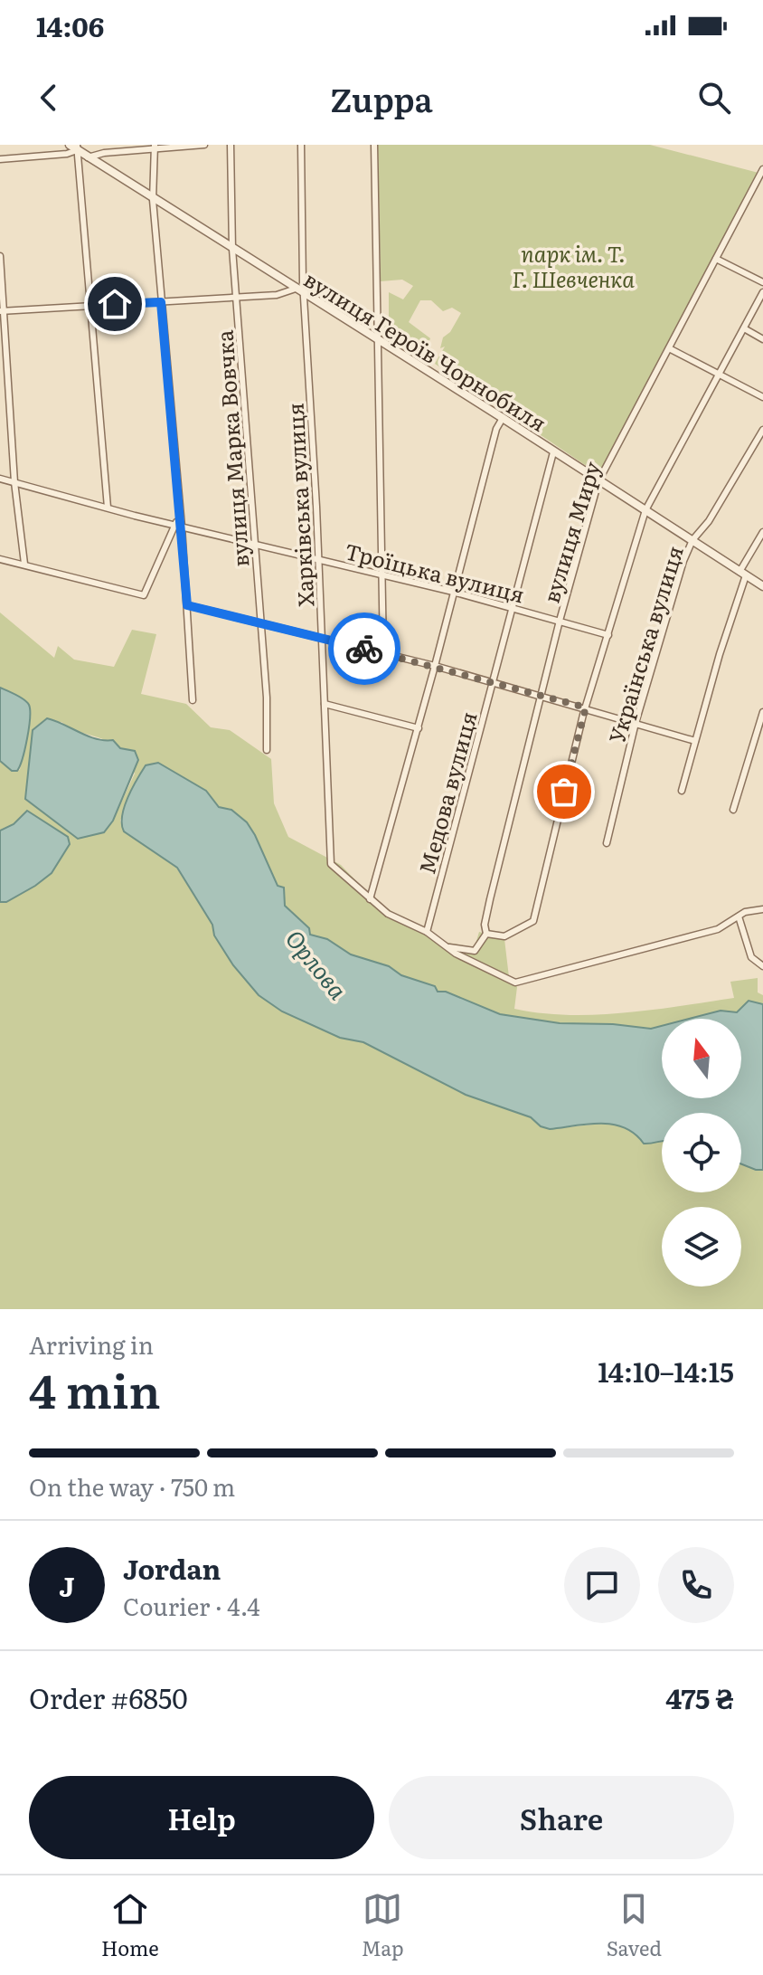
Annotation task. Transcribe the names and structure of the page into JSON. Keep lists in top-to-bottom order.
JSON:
{
  "streets": {
    "street": [
      "вулиця Героїв Чорнобиля",
      "вулиця Марка Вовчка",
      "Харківська вулиця",
      "вулиця Миру",
      "Троїцька вулиця",
      "Українська вулиця",
      "Медова вулиця"
    ]
  },
  "crossings": [
    ["вулиця Героїв Чорнобиля", "вулиця Марка Вовчка"],
    ["вулиця Героїв Чорнобиля", "Харківська вулиця"],
    ["вулиця Героїв Чорнобиля", "вулиця Миру"],
    ["вулиця Героїв Чорнобиля", "Українська вулиця"],
    ["вулиця Героїв Чорнобиля", "Медова вулиця"],
    ["вулиця Марка Вовчка", "Троїцька вулиця"],
    ["Харківська вулиця", "Троїцька вулиця"],
    ["вулиця Миру", "Троїцька вулиця"],
    ["Троїцька вулиця", "Медова вулиця"]
  ],
  "water": ["Орлова"],
  "parks": ["парк ім. Т. Г. Шевченка"],
  "north": "top",
  "page": {
    "status": "14:06",
    "header": "Zuppa",
    "heading": ["4 min", "Arriving in", "14:10–14:15"],
    "panel": [
      "Jordan",
      "Courier · 4.4",
      "Order #6850",
      "475 ₴"
    ],
    "bar": "On the way · 750 m",
    "round": "J",
    "buttons": ["Help", "Share"],
    "tabs": ["Home", "Map", "Saved"]
  }
}
